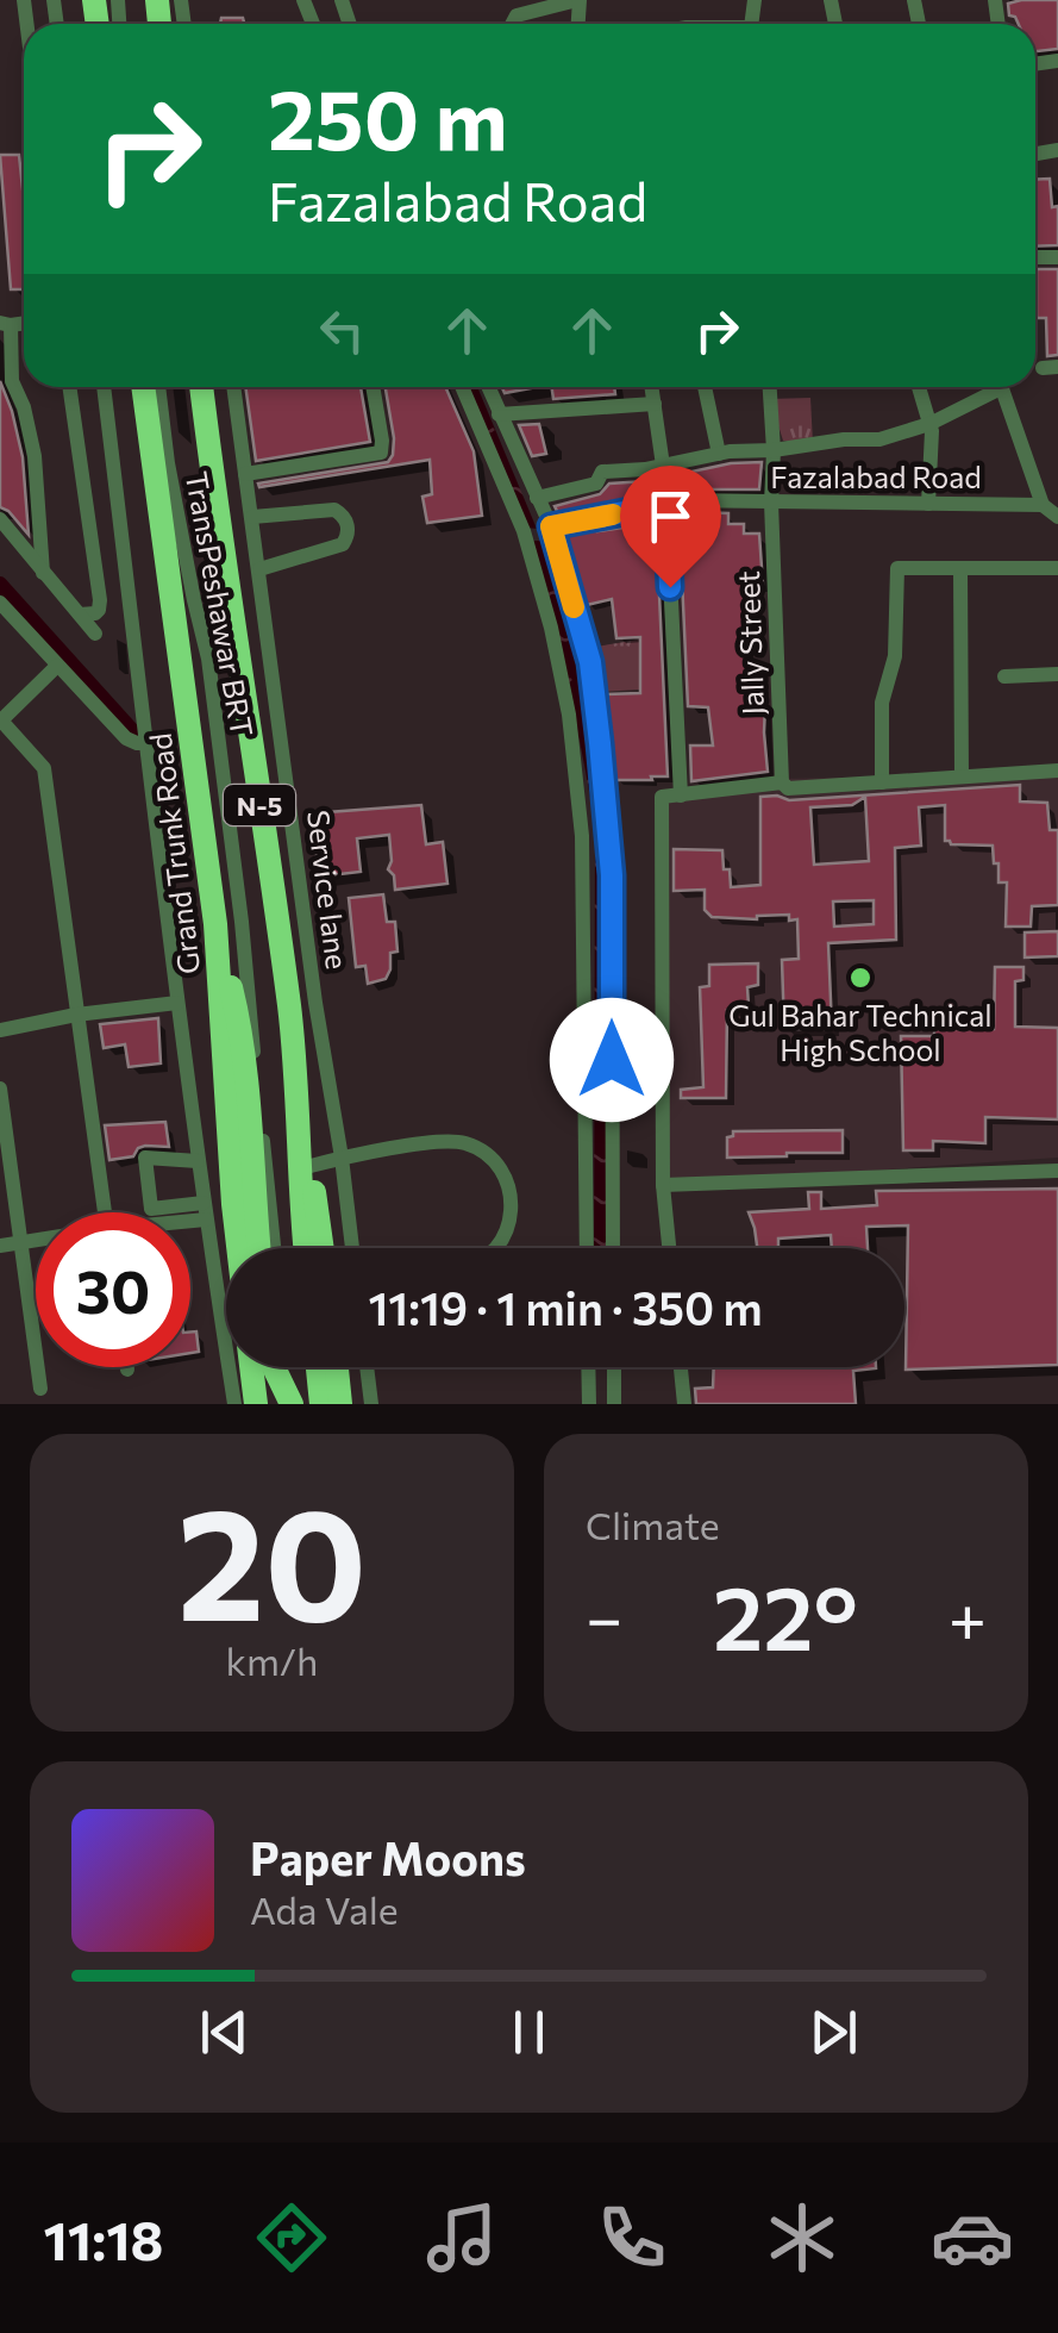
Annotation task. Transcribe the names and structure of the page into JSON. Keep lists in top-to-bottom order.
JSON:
{
  "streets": {
    "highway": ["N-5", "Grand Trunk Road"],
    "street": [
      "Fazalabad Road",
      "TransPeshawar BRT",
      "Jally Street",
      "Service lane"
    ]
  },
  "crossings": [
    ["Fazalabad Road", "Jally Street"]
  ],
  "places": ["Gul Bahar Technical High School"],
  "page": {
    "turn": ["250 m", "Fazalabad Road"],
    "limit": "30",
    "trip": "11:19 · 1 min · 350 m",
    "tile": [
      ["20", "km/h"],
      "Climate"
    ],
    "heat": ["−", "22°", "+"],
    "song": ["Paper Moons", "Ada Vale"],
    "tabs": "11:18"
  }
}
